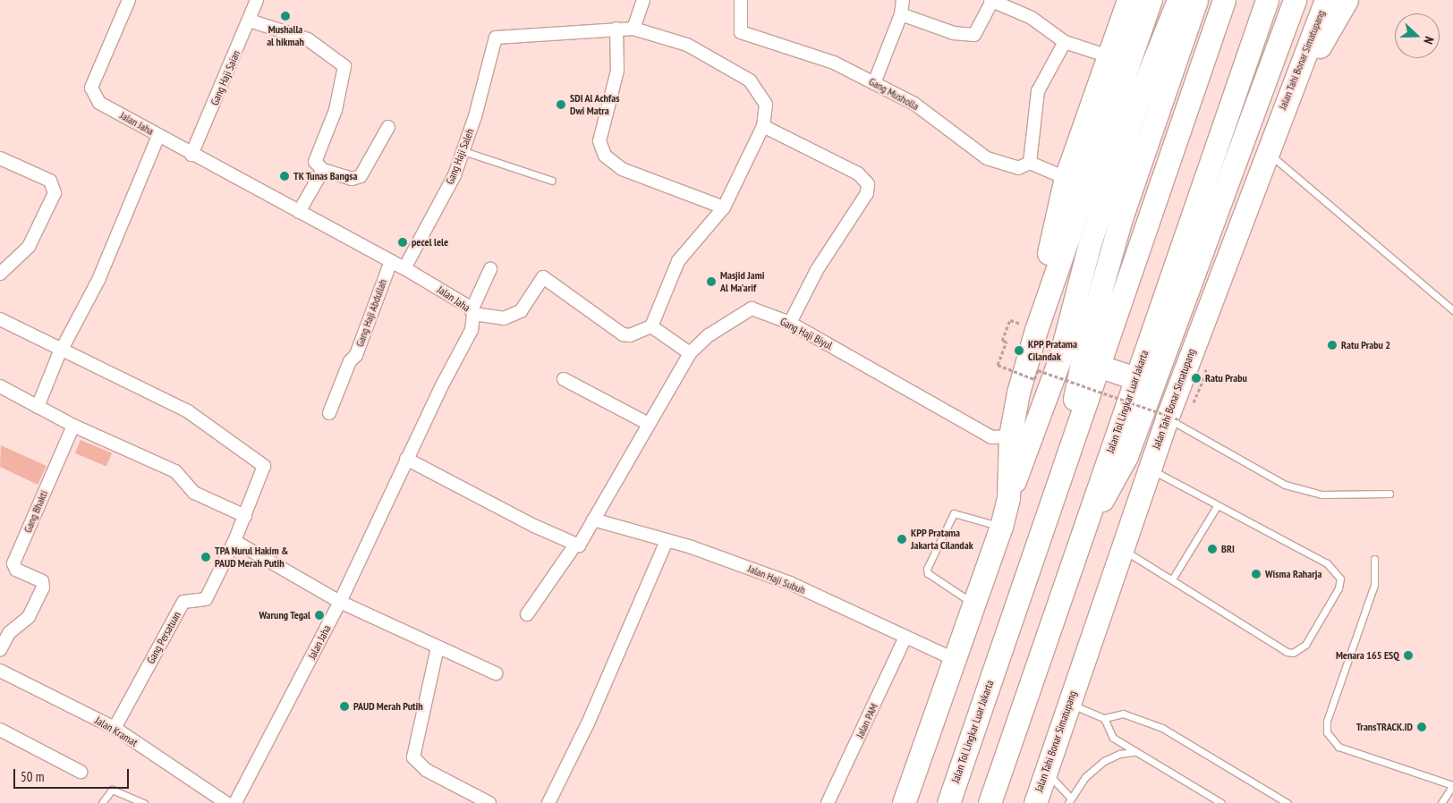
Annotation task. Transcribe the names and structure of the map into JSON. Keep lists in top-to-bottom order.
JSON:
{
  "streets": {
    "highway": ["Jalan Tahi Bonar Simatupang", "Jalan Tol Lingkar Luar Jakarta"],
    "street": [
      "Gang Haji Saian",
      "Gang Musholla",
      "Jalan Jaha",
      "Gang Haji Saleh",
      "Gang Haji Abdullah",
      "Gang Haji Biyul",
      "Gang Bhakti",
      "Jalan Haji Subuh",
      "Gang Persatuan",
      "Jalan PAM",
      "Jalan Kramat"
    ]
  },
  "crossings": [
    ["Gang Haji Saian", "Jalan Jaha"],
    ["Jalan Jaha", "Gang Haji Saleh"],
    ["Jalan Jaha", "Gang Haji Abdullah"],
    ["Jalan Haji Subuh", "Jalan PAM"],
    ["Gang Persatuan", "Jalan Kramat"]
  ],
  "places": [
    "Mushalla al hikmah",
    "SDI Al Achfas Dwi Matra",
    "TK Tunas Bangsa",
    "pecel lele",
    "Masjid Jami Al Ma'arif",
    "Ratu Prabu 2",
    "KPP Pratama Cilandak",
    "Ratu Prabu",
    "KPP Pratama Jakarta Cilandak",
    "BRI",
    "TPA Nurul Hakim & PAUD Merah Putih",
    "Wisma Raharja",
    "Warung Tegal",
    "Menara 165 ESQ",
    "PAUD Merah Putih",
    "TransTRACK.ID"
  ],
  "scale_bar": "50 m",
  "north": "right"
}
